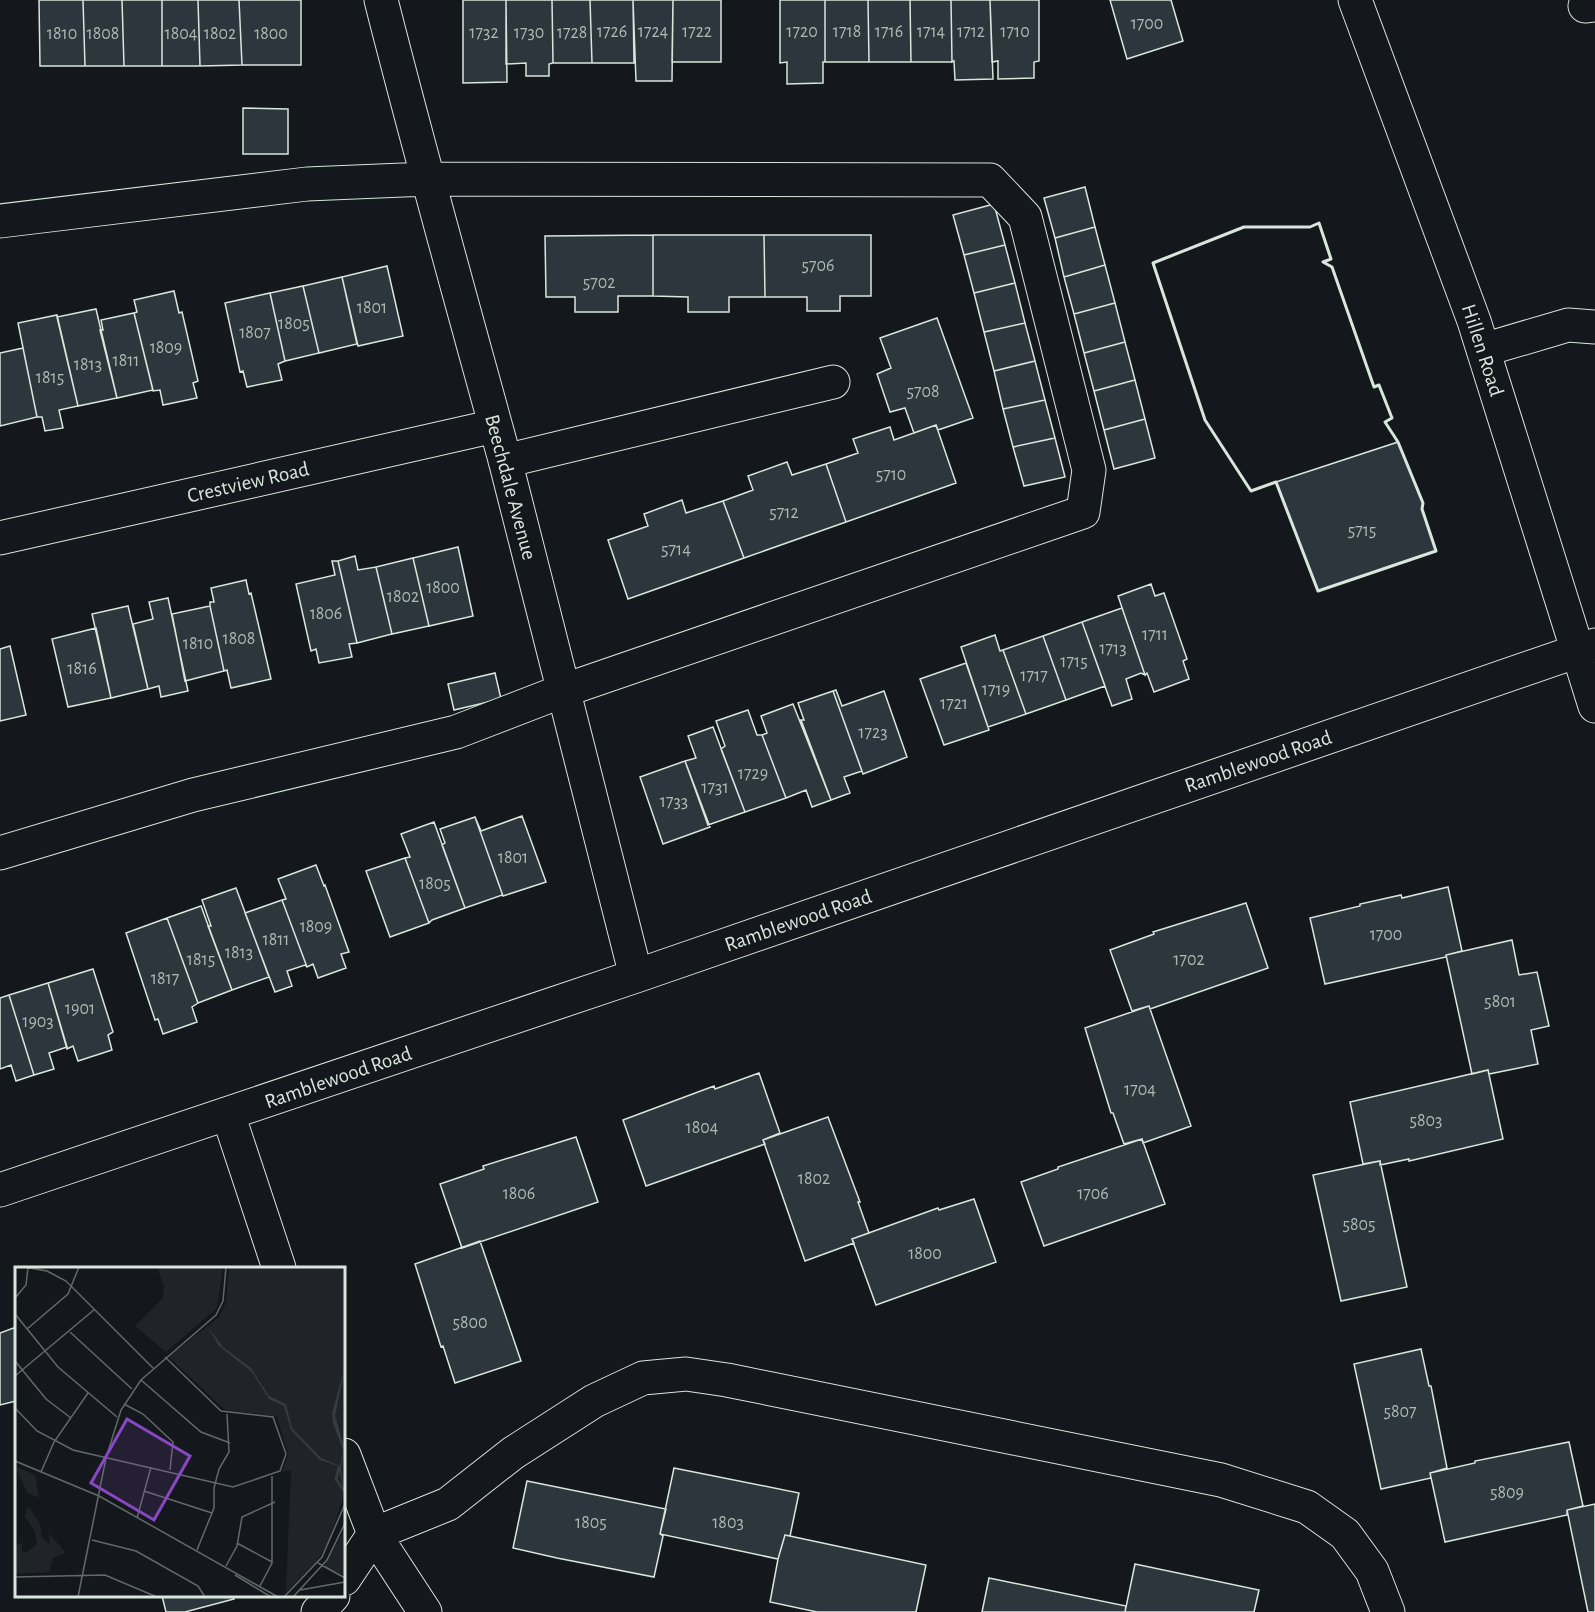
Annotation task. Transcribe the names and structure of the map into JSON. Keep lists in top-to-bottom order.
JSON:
{
  "streets": {
    "street": [
      "Hillen Road",
      "Crestview Road",
      "Beechdale Avenue",
      "Ramblewood Road"
    ]
  },
  "crossings": [
    ["Hillen Road", "Ramblewood Road"],
    ["Crestview Road", "Beechdale Avenue"],
    ["Beechdale Avenue", "Ramblewood Road"]
  ],
  "house_numbers": [
    "1700",
    "1726",
    "1724",
    "1722",
    "1720",
    "1718",
    "1716",
    "1714",
    "1712",
    "1710",
    "1732",
    "1730",
    "1728",
    "1810",
    "1808",
    "1804",
    "1802",
    "1800",
    "5706",
    "5702",
    "1801",
    "1805",
    "1807",
    "1809",
    "1811",
    "1813",
    "1815",
    "5708",
    "5710",
    "5712",
    "5715",
    "5714",
    "1800",
    "1802",
    "1806",
    "1711",
    "1808",
    "1810",
    "1713",
    "1715",
    "1816",
    "1717",
    "1719",
    "1721",
    "1723",
    "1729",
    "1731",
    "1733",
    "1801",
    "1805",
    "1809",
    "1700",
    "1811",
    "1813",
    "1815",
    "1702",
    "1817",
    "5801",
    "1901",
    "1903",
    "1704",
    "5803",
    "1804",
    "1802",
    "1806",
    "1706",
    "5805",
    "1800",
    "5800",
    "5807",
    "5809",
    "1805",
    "1803"
  ]
}
